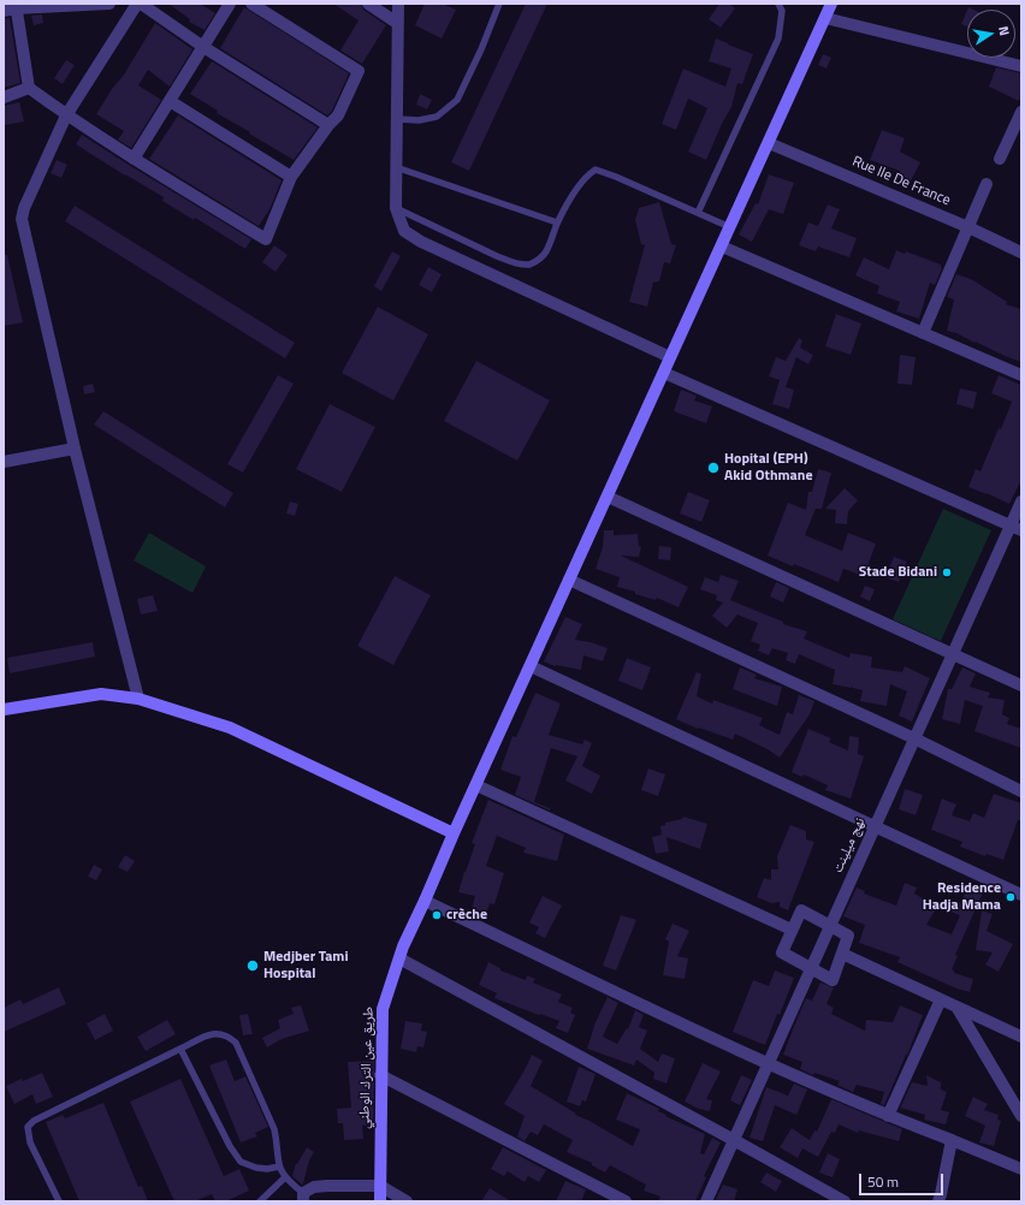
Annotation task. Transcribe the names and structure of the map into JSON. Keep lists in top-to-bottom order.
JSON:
{
  "streets": {
    "main road": ["طريق عين الترك الوطني"],
    "street": ["Rue Ile De France", "نهج ميلينت"]
  },
  "crossings": [
    ["Rue Ile De France", "طريق عين الترك الوطني"]
  ],
  "places": [
    "Hopital (EPH) Akid Othmane",
    "Stade Bidani",
    "Residence Hadja Mama",
    "crèche",
    "Medjber Tami Hospital"
  ],
  "scale_bar": "50 m",
  "north": "right"
}
